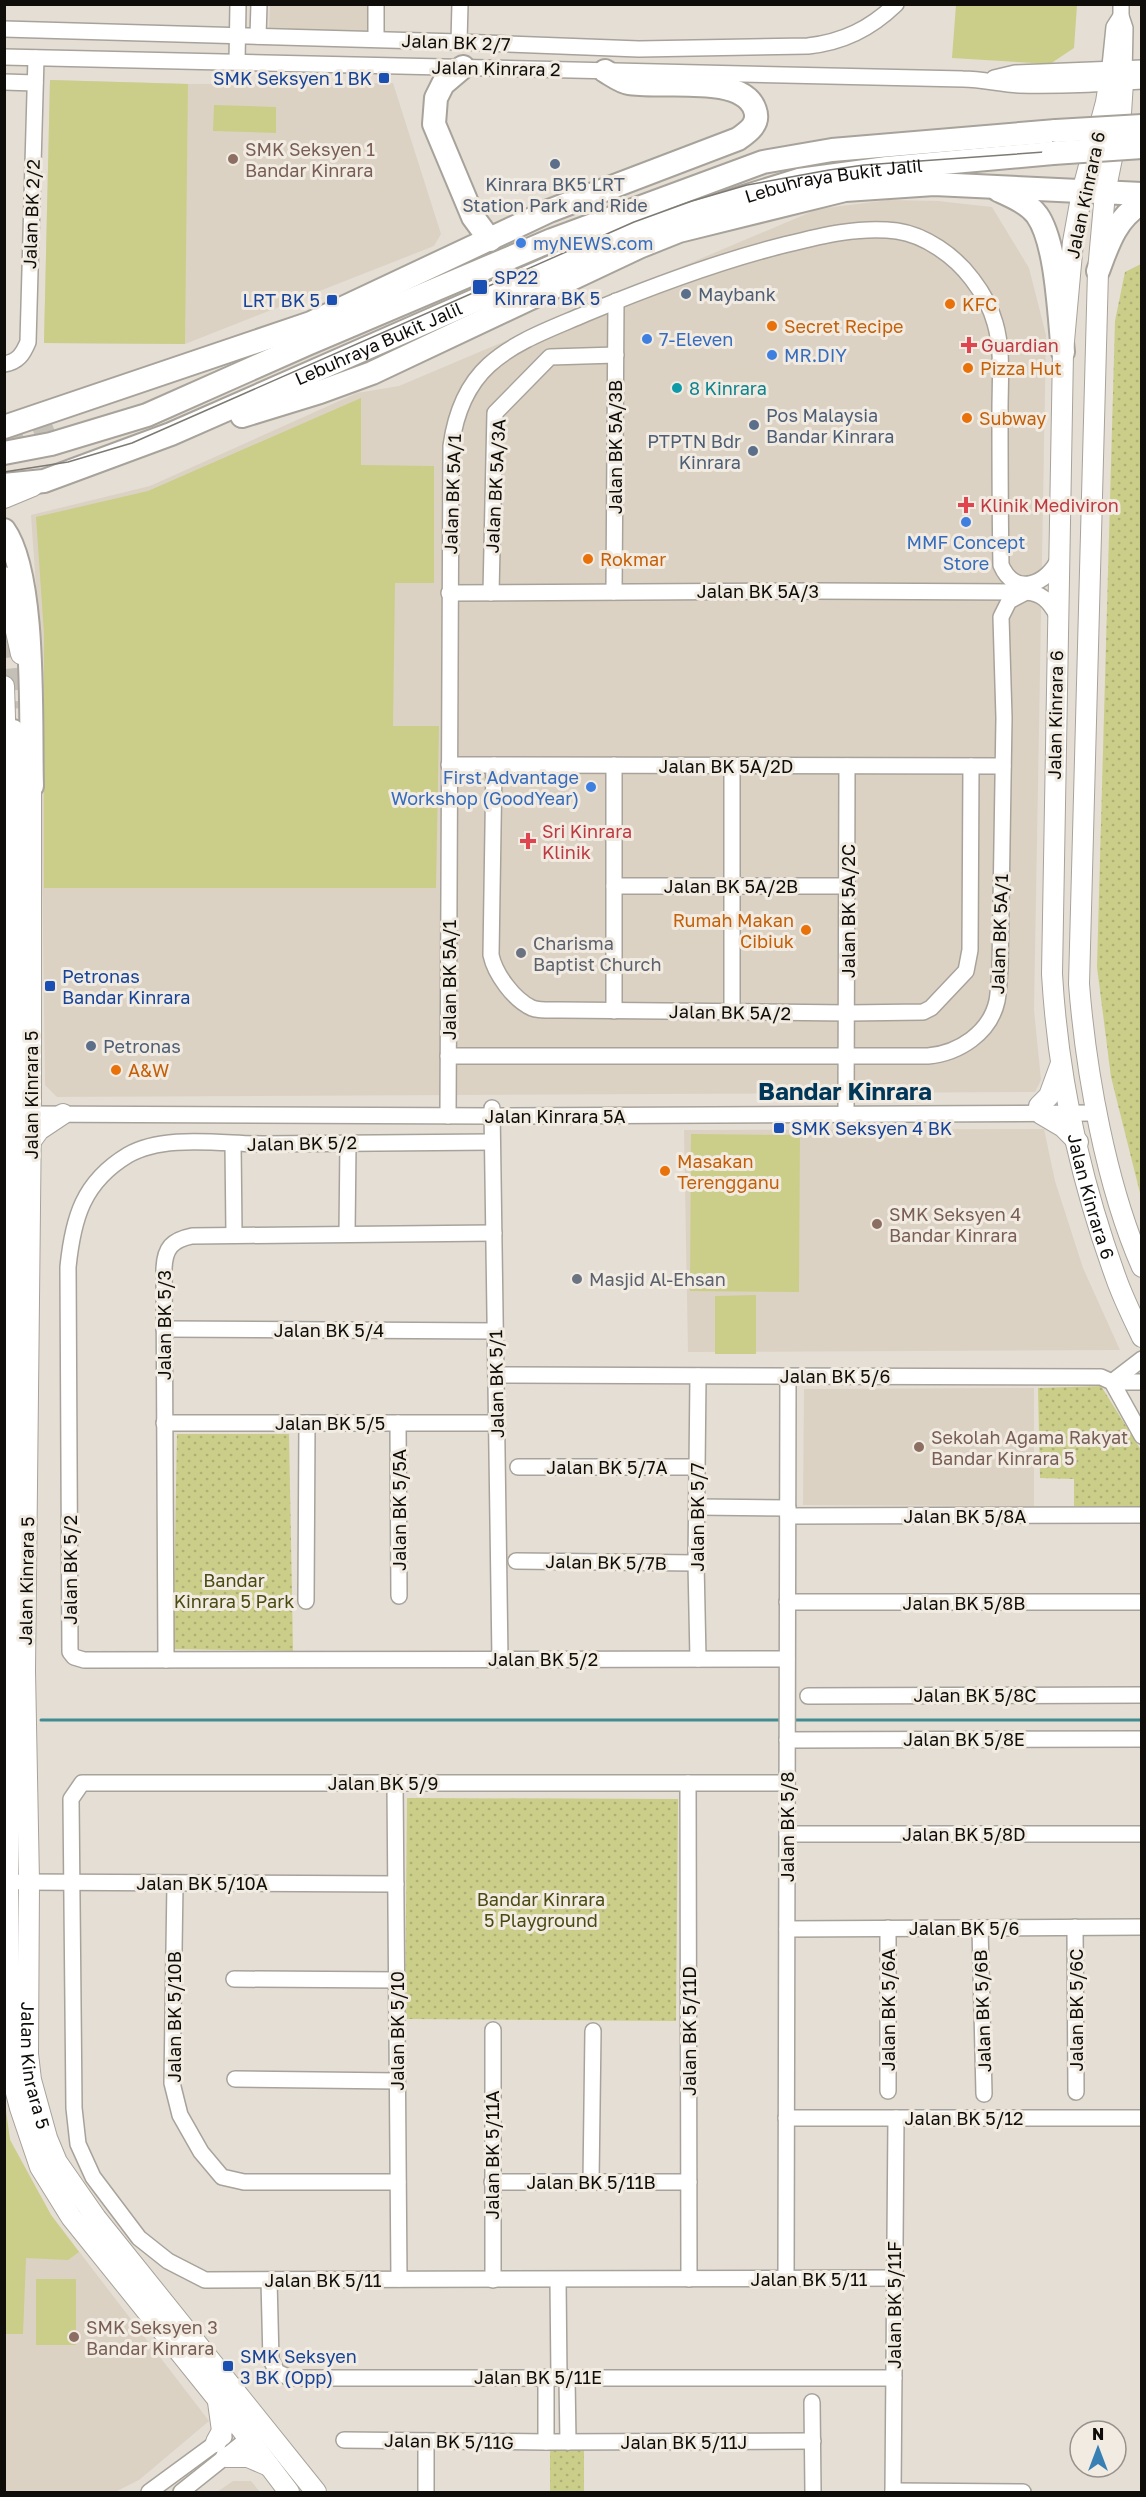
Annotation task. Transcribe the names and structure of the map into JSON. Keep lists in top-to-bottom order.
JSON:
{
  "streets": {
    "highway": ["Lebuhraya Bukit Jalil"],
    "main road": ["Jalan Kinrara 6", "Jalan Kinrara 5"],
    "street": [
      "Jalan BK 2/7",
      "Jalan Kinrara 2",
      "Jalan BK 2/2",
      "Jalan BK 5A/3B",
      "Jalan BK 5A/3A",
      "Jalan BK 5A/1",
      "Jalan BK 5A/3",
      "Jalan BK 5A/2D",
      "Jalan BK 5A/2B",
      "Jalan BK 5A/2C",
      "Jalan BK 5A/2",
      "Jalan Kinrara 5A",
      "Jalan BK 5/2",
      "Jalan BK 5/3",
      "Jalan BK 5/4",
      "Jalan BK 5/6",
      "Jalan BK 5/1",
      "Jalan BK 5/5",
      "Jalan BK 5/7A",
      "Jalan BK 5/5A",
      "Jalan BK 5/8A",
      "Jalan BK 5/7",
      "Jalan BK 5/7B",
      "Jalan BK 5/8B",
      "Jalan BK 5/8C",
      "Jalan BK 5/8E",
      "Jalan BK 5/9",
      "Jalan BK 5/8",
      "Jalan BK 5/8D",
      "Jalan BK 5/10A",
      "Jalan BK 5/6A",
      "Jalan BK 5/6C",
      "Jalan BK 5/6B",
      "Jalan BK 5/10B",
      "Jalan BK 5/10",
      "Jalan BK 5/11D",
      "Jalan BK 5/12",
      "Jalan BK 5/11A",
      "Jalan BK 5/11B",
      "Jalan BK 5/11",
      "Jalan BK 5/11F",
      "Jalan BK 5/11E",
      "Jalan BK 5/11G",
      "Jalan BK 5/11J"
    ]
  },
  "crossings": [
    ["Jalan Kinrara 2", "Jalan Kinrara 6"],
    ["Jalan Kinrara 2", "Jalan BK 2/2"],
    ["Jalan Kinrara 6", "Jalan BK 5A/3"],
    ["Jalan Kinrara 6", "Jalan Kinrara 5A"],
    ["Jalan BK 5A/3B", "Jalan BK 5A/3A"],
    ["Jalan BK 5A/3B", "Jalan BK 5A/1"],
    ["Jalan BK 5A/3B", "Jalan BK 5A/3"],
    ["Jalan BK 5A/3A", "Jalan BK 5A/3"],
    ["Jalan BK 5A/1", "Jalan BK 5A/3"],
    ["Jalan BK 5A/1", "Jalan BK 5A/2D"],
    ["Jalan BK 5A/1", "Jalan BK 5A/2C"],
    ["Jalan BK 5A/1", "Jalan Kinrara 5A"],
    ["Jalan BK 5A/2D", "Jalan BK 5A/2C"],
    ["Jalan BK 5A/2D", "Jalan BK 5A/2"],
    ["Jalan BK 5A/2B", "Jalan BK 5A/2C"],
    ["Jalan BK 5A/2C", "Jalan BK 5A/2"],
    ["Jalan BK 5A/2C", "Jalan Kinrara 5A"],
    ["Jalan Kinrara 5", "Jalan Kinrara 5A"],
    ["Jalan Kinrara 5", "Jalan BK 5/10A"],
    ["Jalan Kinrara 5A", "Jalan BK 5/1"],
    ["Jalan BK 5/2", "Jalan BK 5/3"],
    ["Jalan BK 5/2", "Jalan BK 5/1"],
    ["Jalan BK 5/2", "Jalan BK 5/7"],
    ["Jalan BK 5/2", "Jalan BK 5/8"],
    ["Jalan BK 5/3", "Jalan BK 5/4"],
    ["Jalan BK 5/3", "Jalan BK 5/1"],
    ["Jalan BK 5/3", "Jalan BK 5/5"],
    ["Jalan BK 5/4", "Jalan BK 5/1"],
    ["Jalan BK 5/6", "Jalan BK 5/1"],
    ["Jalan BK 5/6", "Jalan BK 5/7"],
    ["Jalan BK 5/6", "Jalan BK 5/8"],
    ["Jalan BK 5/6", "Jalan BK 5/6A"],
    ["Jalan BK 5/6", "Jalan BK 5/6C"],
    ["Jalan BK 5/6", "Jalan BK 5/6B"],
    ["Jalan BK 5/1", "Jalan BK 5/5"],
    ["Jalan BK 5/5", "Jalan BK 5/5A"],
    ["Jalan BK 5/7A", "Jalan BK 5/7"],
    ["Jalan BK 5/8A", "Jalan BK 5/7"],
    ["Jalan BK 5/8A", "Jalan BK 5/8"],
    ["Jalan BK 5/7", "Jalan BK 5/7B"],
    ["Jalan BK 5/8B", "Jalan BK 5/8"],
    ["Jalan BK 5/8E", "Jalan BK 5/8"],
    ["Jalan BK 5/9", "Jalan BK 5/8"],
    ["Jalan BK 5/9", "Jalan BK 5/10A"],
    ["Jalan BK 5/9", "Jalan BK 5/10"],
    ["Jalan BK 5/9", "Jalan BK 5/11D"],
    ["Jalan BK 5/9", "Jalan BK 5/11"],
    ["Jalan BK 5/8", "Jalan BK 5/8D"],
    ["Jalan BK 5/8", "Jalan BK 5/12"],
    ["Jalan BK 5/8", "Jalan BK 5/11"],
    ["Jalan BK 5/10A", "Jalan BK 5/10B"],
    ["Jalan BK 5/10A", "Jalan BK 5/10"],
    ["Jalan BK 5/10A", "Jalan BK 5/11"],
    ["Jalan BK 5/10B", "Jalan BK 5/10"],
    ["Jalan BK 5/10", "Jalan BK 5/11"],
    ["Jalan BK 5/11D", "Jalan BK 5/11B"],
    ["Jalan BK 5/11D", "Jalan BK 5/11"],
    ["Jalan BK 5/12", "Jalan BK 5/11F"],
    ["Jalan BK 5/11A", "Jalan BK 5/11B"],
    ["Jalan BK 5/11A", "Jalan BK 5/11"],
    ["Jalan BK 5/11", "Jalan BK 5/11F"],
    ["Jalan BK 5/11", "Jalan BK 5/11E"],
    ["Jalan BK 5/11F", "Jalan BK 5/11E"],
    ["Jalan BK 5/11G", "Jalan BK 5/11J"]
  ],
  "districts": ["Bandar Kinrara"],
  "parks": ["Bandar Kinrara 5 Park", "Bandar Kinrara 5 Playground"],
  "places": {
    "transit": [
      "SMK Seksyen 1 BK",
      "SP22 Kinrara BK 5",
      "LRT BK 5",
      "Petronas Bandar Kinrara",
      "SMK Seksyen 4 BK",
      "SMK Seksyen 3 BK (Opp)"
    ],
    "other": [
      "SMK Seksyen 1 Bandar Kinrara",
      "Kinrara BK5 LRT Station Park and Ride",
      "myNEWS.com",
      "Maybank",
      "KFC",
      "Secret Recipe",
      "7-Eleven",
      "MR.DIY",
      "Pizza Hut",
      "8 Kinrara",
      "Subway",
      "Pos Malaysia Bandar Kinrara",
      "PTPTN Bdr Kinrara",
      "MMF Concept Store",
      "Rokmar",
      "First Advantage Workshop (GoodYear)",
      "Rumah Makan Cibiuk",
      "Charisma Baptist Church",
      "Petronas",
      "A&W",
      "Masakan Terengganu",
      "SMK Seksyen 4 Bandar Kinrara",
      "Masjid Al-Ehsan",
      "Sekolah Agama Rakyat Bandar Kinrara 5",
      "SMK Seksyen 3 Bandar Kinrara"
    ],
    "health": ["Guardian", "Klinik Mediviron", "Sri Kinrara Klinik"]
  },
  "north": "top"
}
